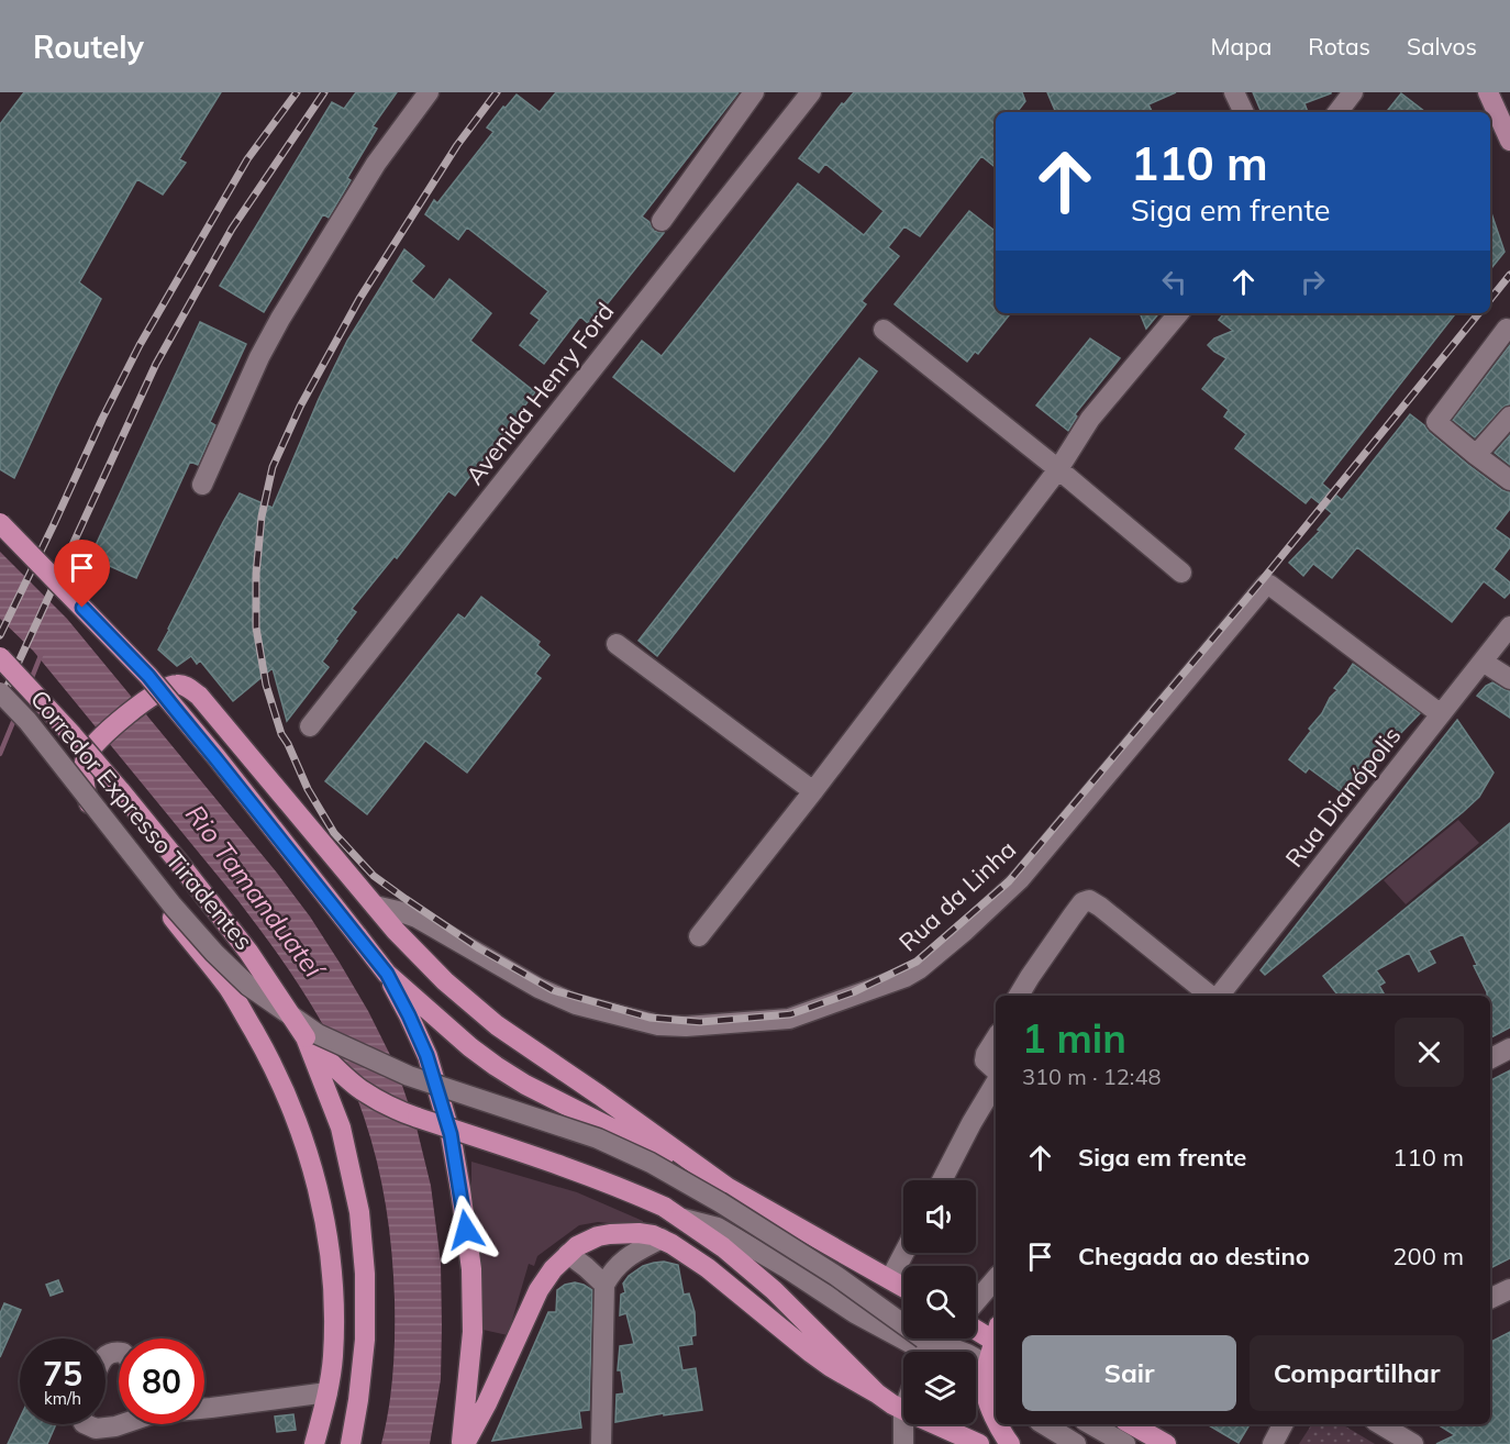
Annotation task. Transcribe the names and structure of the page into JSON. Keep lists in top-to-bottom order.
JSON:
{
  "streets": {
    "street": [
      "Avenida Henry Ford",
      "Rua Dianópolis",
      "Corredor Expresso Tiradentes",
      "Rua da Linha"
    ]
  },
  "crossings": [
    ["Rua Dianópolis", "Rua da Linha"]
  ],
  "water": ["Rio Tamanduateí"],
  "page": {
    "header": "Routely",
    "nav": ["Mapa", "Rotas", "Salvos"],
    "turn": ["110 m", "Siga em frente"],
    "heading": ["1 min", "310 m · 12:48"],
    "list": [
      {
        "name": "Siga em frente",
        "value": "110 m"
      },
      {
        "name": "Chegada ao destino",
        "value": "200 m"
      }
    ],
    "buttons": ["Sair", "Compartilhar"],
    "speed": "75 km/h",
    "limit": "80"
  }
}
